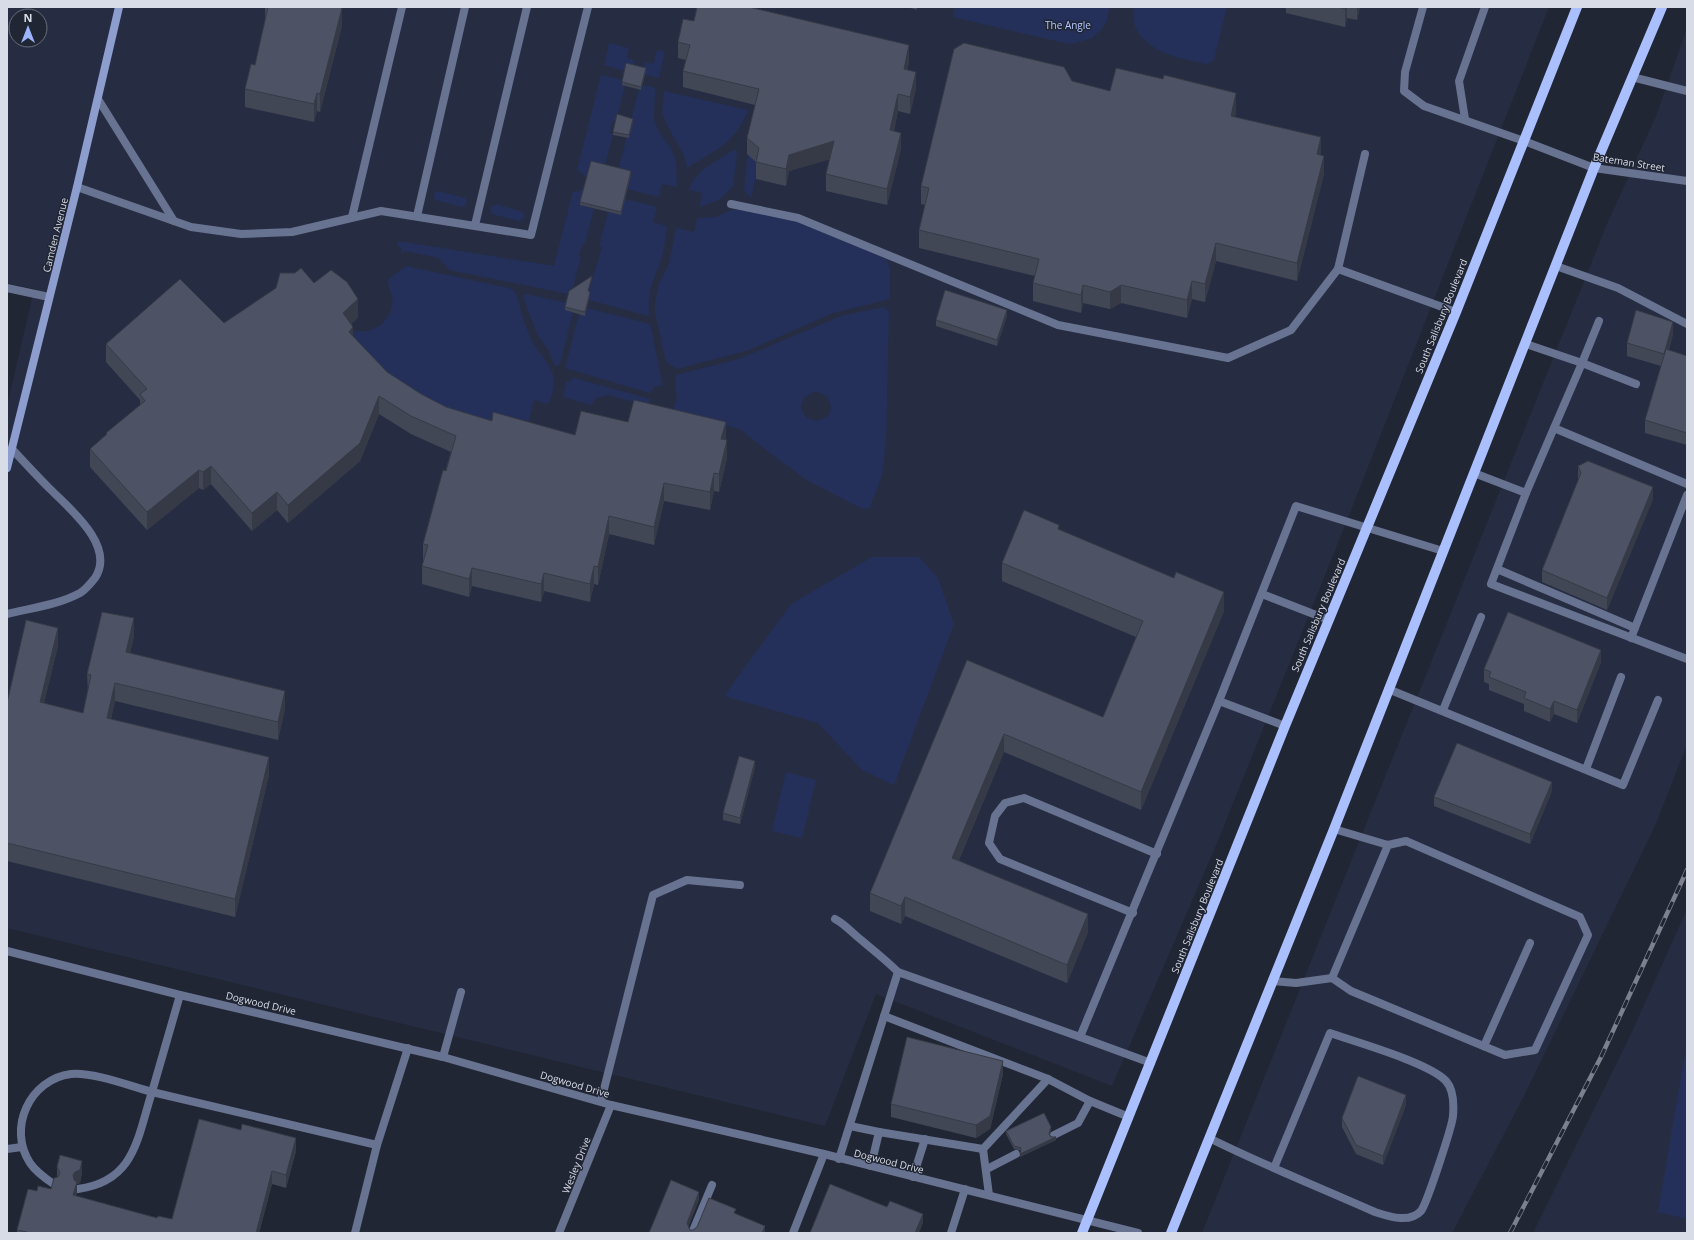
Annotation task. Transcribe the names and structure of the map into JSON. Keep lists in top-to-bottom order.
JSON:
{
  "streets": {
    "main road": ["South Salisbury Boulevard"],
    "street": [
      "Bateman Street",
      "Camden Avenue",
      "Dogwood Drive",
      "Wesley Drive"
    ]
  },
  "crossings": [
    ["Bateman Street", "South Salisbury Boulevard"],
    ["South Salisbury Boulevard", "Dogwood Drive"],
    ["Dogwood Drive", "Wesley Drive"]
  ],
  "parks": ["The Angle"],
  "north": "top"
}
